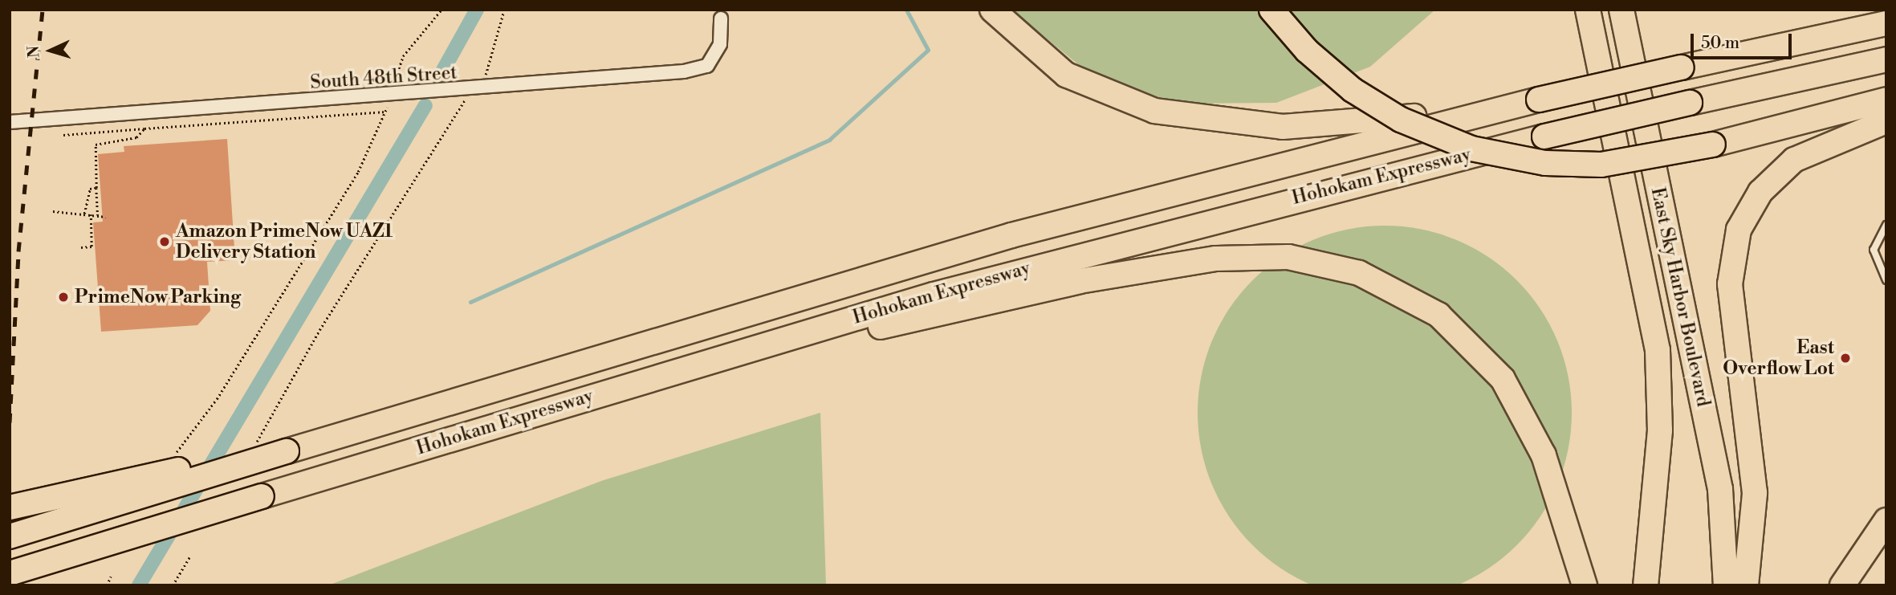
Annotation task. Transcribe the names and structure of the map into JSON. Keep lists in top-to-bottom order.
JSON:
{
  "streets": {
    "highway": ["Hohokam Expressway", "East Sky Harbor Boulevard"],
    "street": ["South 48th Street"]
  },
  "places": ["Amazon PrimeNow UAZ1 Delivery Station", "PrimeNow Parking", "East Overflow Lot"],
  "scale_bar": "50 m",
  "north": "left"
}
